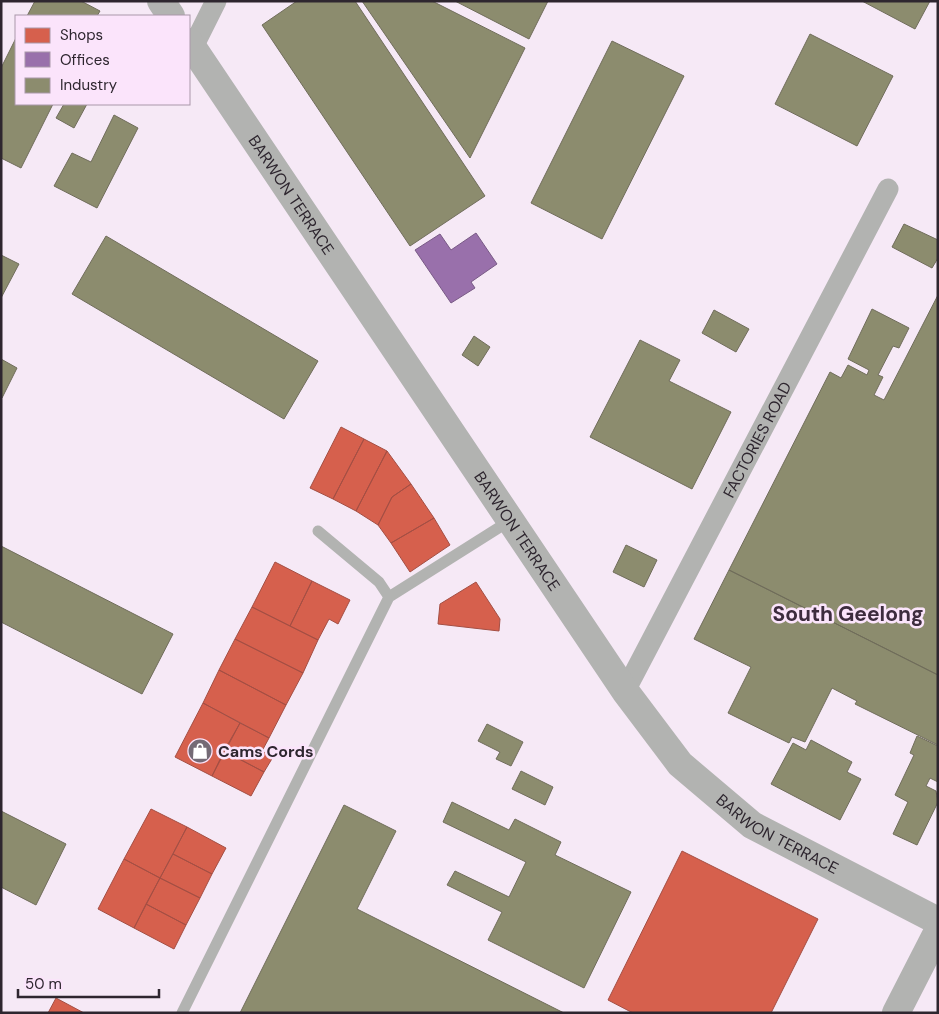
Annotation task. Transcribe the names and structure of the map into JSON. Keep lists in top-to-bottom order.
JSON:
{
  "streets": {
    "street": ["BARWON TERRACE", "FACTORIES ROAD"]
  },
  "crossings": [
    ["BARWON TERRACE", "FACTORIES ROAD"]
  ],
  "districts": ["South Geelong"],
  "places": {
    "shop": ["Cams Cords"]
  },
  "legend": ["Shops", "Offices", "Industry"],
  "scale_bar": "50 m"
}
